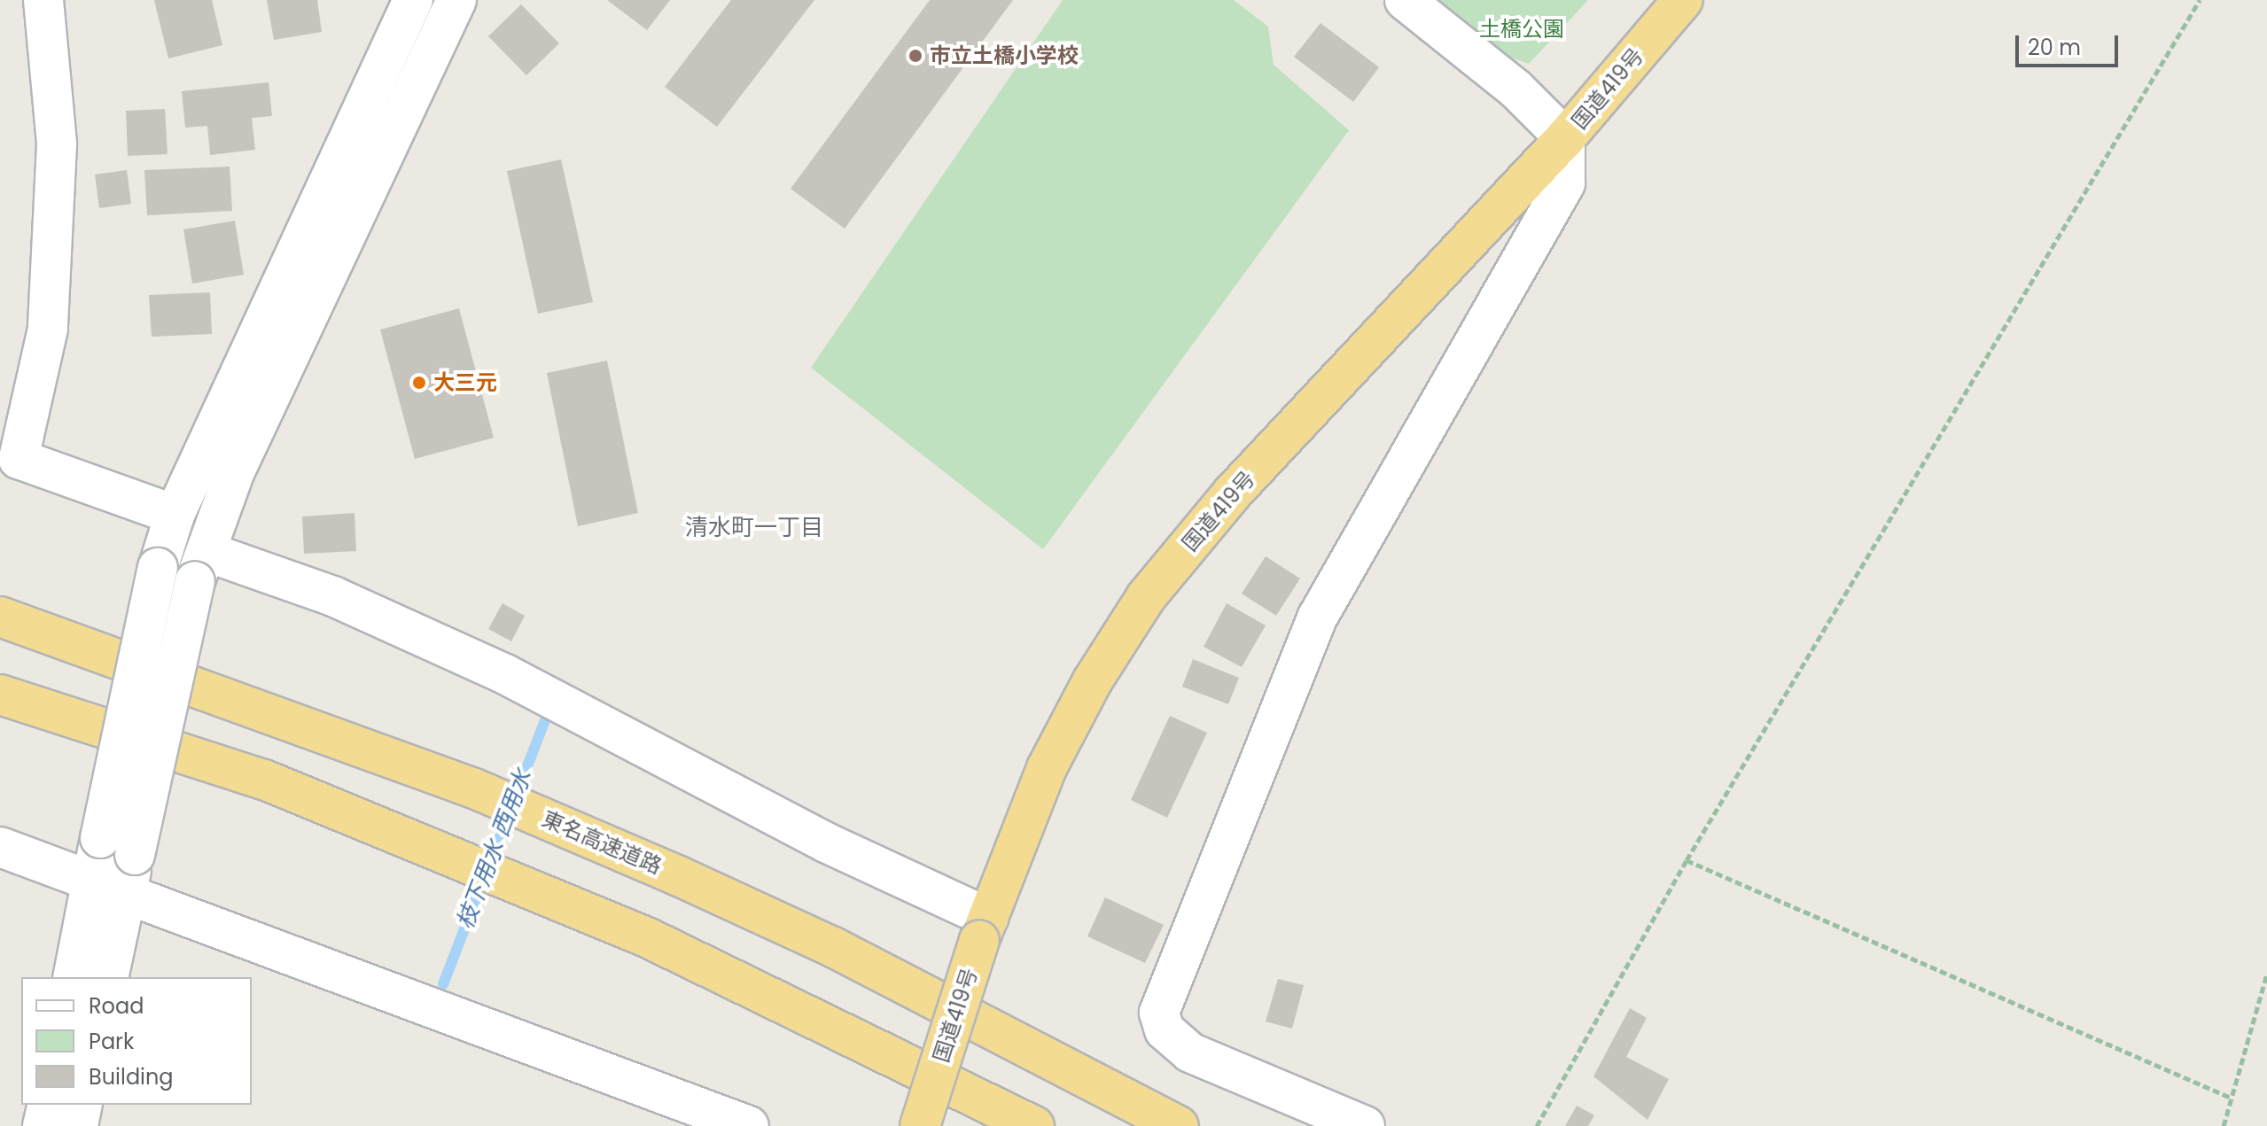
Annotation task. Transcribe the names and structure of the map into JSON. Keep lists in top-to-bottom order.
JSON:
{
  "streets": {
    "highway": ["国道419号", "東名高速道路"]
  },
  "districts": ["清水町一丁目"],
  "water": ["枝下用水 西用水"],
  "parks": ["土橋公園"],
  "places": ["市立土橋小学校", "大三元"],
  "legend": ["Road", "Park", "Building"],
  "scale_bar": "20 m"
}
